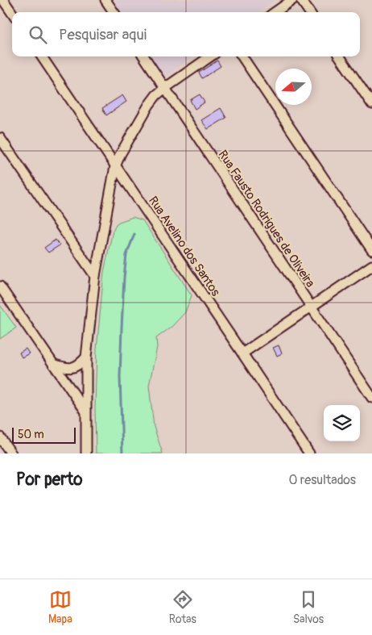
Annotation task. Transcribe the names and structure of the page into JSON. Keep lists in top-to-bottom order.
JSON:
{
  "streets": {
    "street": ["Rua Fausto Rodrigues de Oliveira", "Rua Avelino dos Santos"]
  },
  "scale_bar": "50 m",
  "north": "left",
  "page": {
    "search": "Pesquisar aqui",
    "scale": "50 m",
    "heading": ["Por perto", "0 resultados"],
    "nav": ["Mapa", "Rotas", "Salvos"]
  }
}
